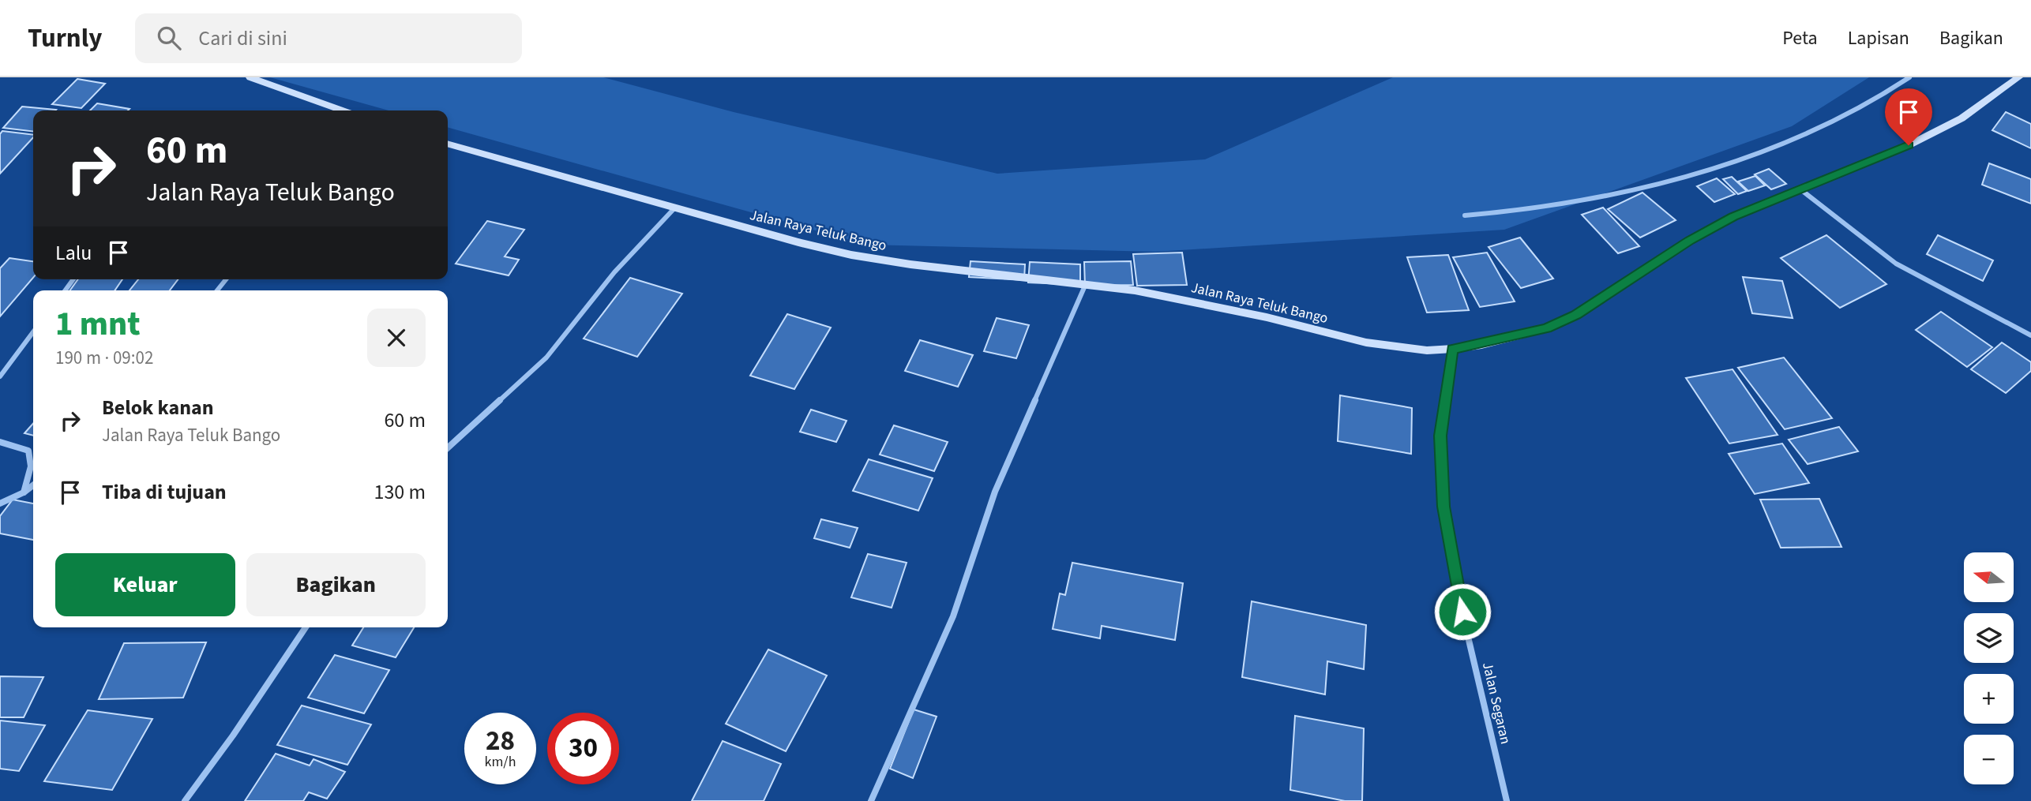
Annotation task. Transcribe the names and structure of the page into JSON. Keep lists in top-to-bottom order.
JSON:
{
  "streets": {
    "main road": ["Jalan Raya Teluk Bango"],
    "street": ["Jalan Segaran"]
  },
  "crossings": [
    ["Jalan Raya Teluk Bango", "Jalan Segaran"]
  ],
  "north": "left",
  "page": {
    "header": "Turnly",
    "search": "Cari di sini",
    "nav": ["Peta", "Lapisan", "Bagikan"],
    "turn": ["60 m", "Jalan Raya Teluk Bango"],
    "then": "Lalu",
    "heading": ["1 mnt", "190 m · 09:02"],
    "list": [
      {
        "name": "Belok kanan",
        "note": "Jalan Raya Teluk Bango",
        "value": "60 m"
      },
      {
        "name": "Tiba di tujuan",
        "value": "130 m"
      }
    ],
    "buttons": ["Keluar", "Bagikan"],
    "map_buttons": ["+", "−"],
    "speed": "28 km/h",
    "limit": "30"
  }
}
